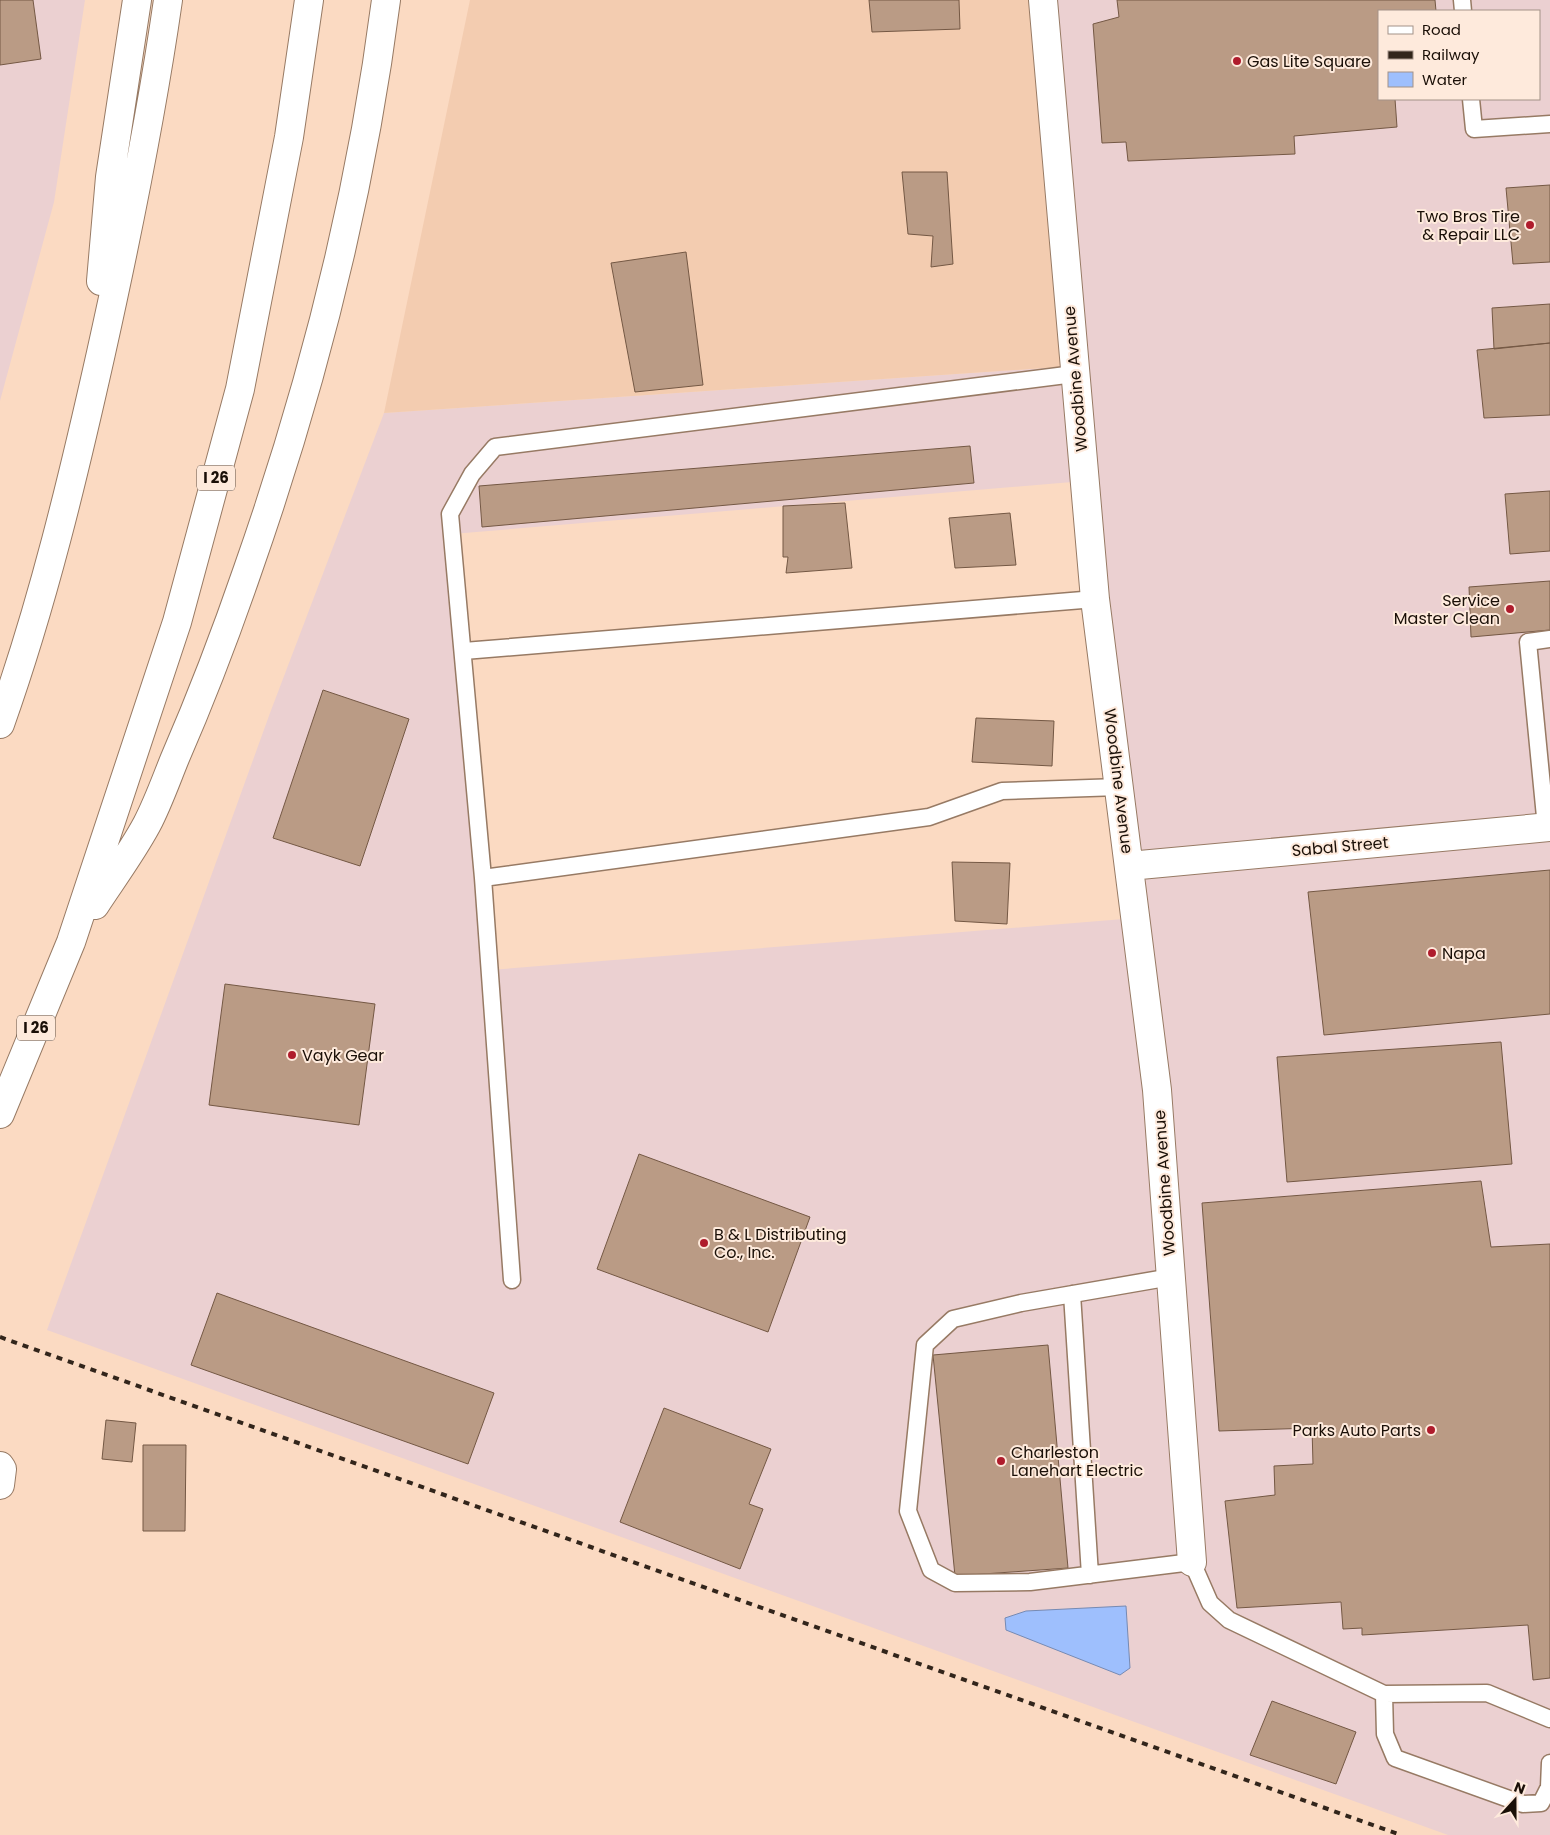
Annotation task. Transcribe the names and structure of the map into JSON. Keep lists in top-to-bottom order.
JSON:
{
  "streets": {
    "main road": ["Woodbine Avenue", "I 26", "Sabal Street"]
  },
  "crossings": [
    ["Woodbine Avenue", "Sabal Street"]
  ],
  "places": [
    "Gas Lite Square",
    "Two Bros Tire & Repair LLC",
    "Service Master Clean",
    "Napa",
    "Vayk Gear",
    "B & L Distributing Co., Inc.",
    "Parks Auto Parts",
    "Charleston Lanehart Electric"
  ],
  "legend": ["Road", "Railway", "Water"],
  "north": "top"
}
